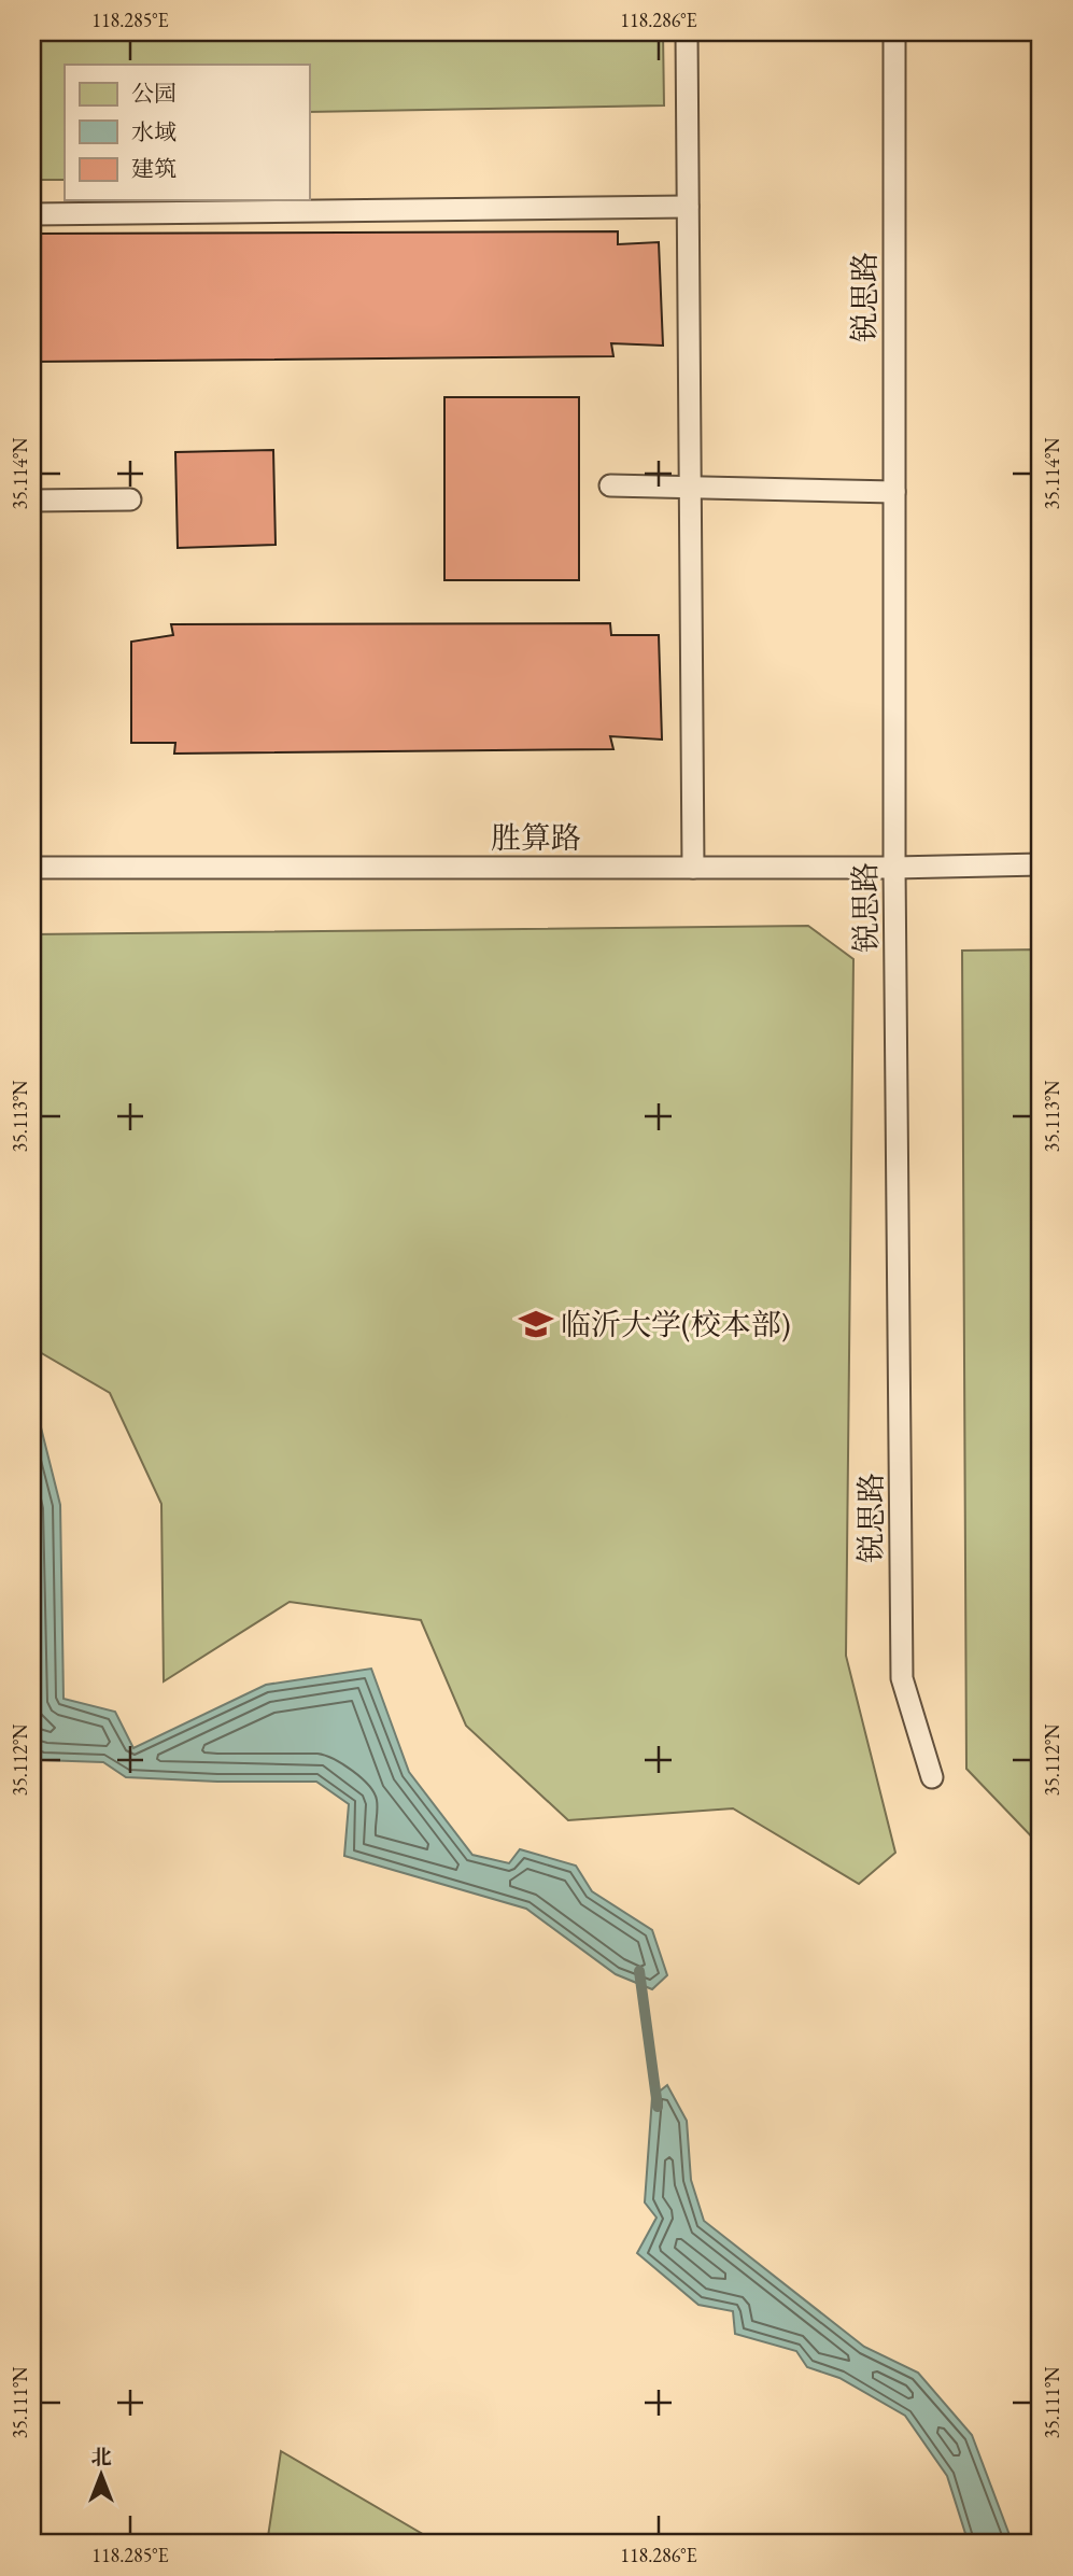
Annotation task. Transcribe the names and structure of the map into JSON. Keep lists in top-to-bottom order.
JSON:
{
  "streets": {
    "lane": ["锐思路", "胜算路"]
  },
  "crossings": [
    ["锐思路", "胜算路"]
  ],
  "places": {
    "school or university": ["临沂大学(校本部)"]
  },
  "legend": ["公园", "水域", "建筑"],
  "north": "top",
  "coordinates": [
    "118.285°E",
    "118.286°E",
    "35.114°N",
    "35.113°N",
    "35.112°N",
    "35.111°N"
  ]
}
